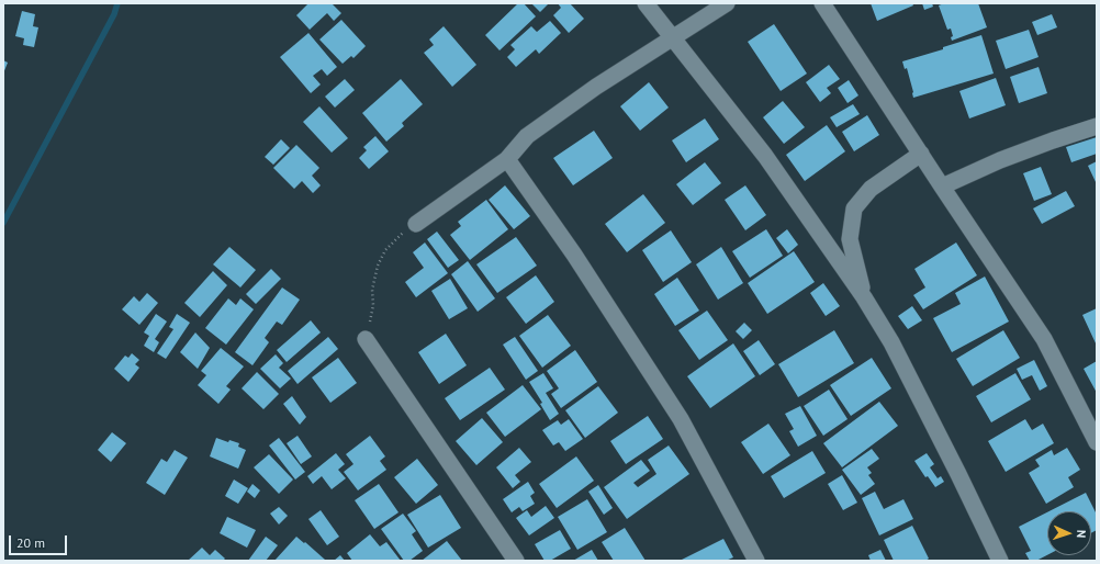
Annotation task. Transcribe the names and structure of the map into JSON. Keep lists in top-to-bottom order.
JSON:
{
  "scale_bar": "20 m",
  "north": "right"
}
